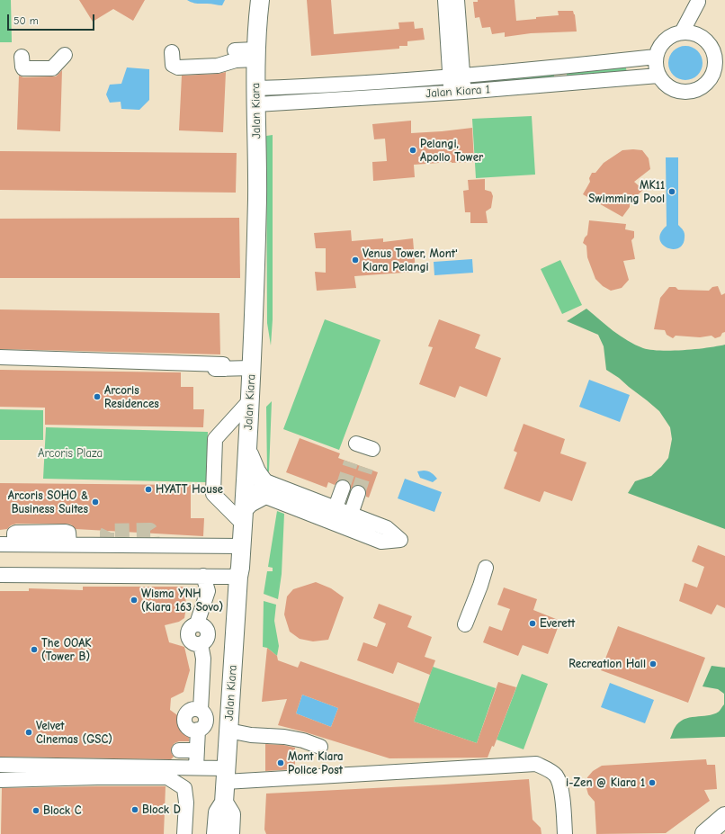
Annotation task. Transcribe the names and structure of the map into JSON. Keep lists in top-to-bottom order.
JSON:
{
  "streets": {
    "main road": ["Jalan Kiara"],
    "street": ["Jalan Kiara 1"]
  },
  "crossings": [
    ["Jalan Kiara 1", "Jalan Kiara"]
  ],
  "parks": ["Arcoris Plaza"],
  "places": [
    "Pelangi, Apollo Tower",
    "MK11 Swimming Pool",
    "Venus Tower, Mont' Kiara Pelangi",
    "Arcoris Residences",
    "HYATT House",
    "Arcoris SOHO & Business Suites",
    "Wisma YNH (Kiara 163 Sovo)",
    "Everett",
    "The OOAK (Tower B)",
    "Recreation Hall",
    "Velvet Cinemas (GSC)",
    "Mont Kiara Police Post",
    "i-Zen @ Kiara 1",
    "Block D",
    "Block C"
  ],
  "scale_bar": "50 m"
}
